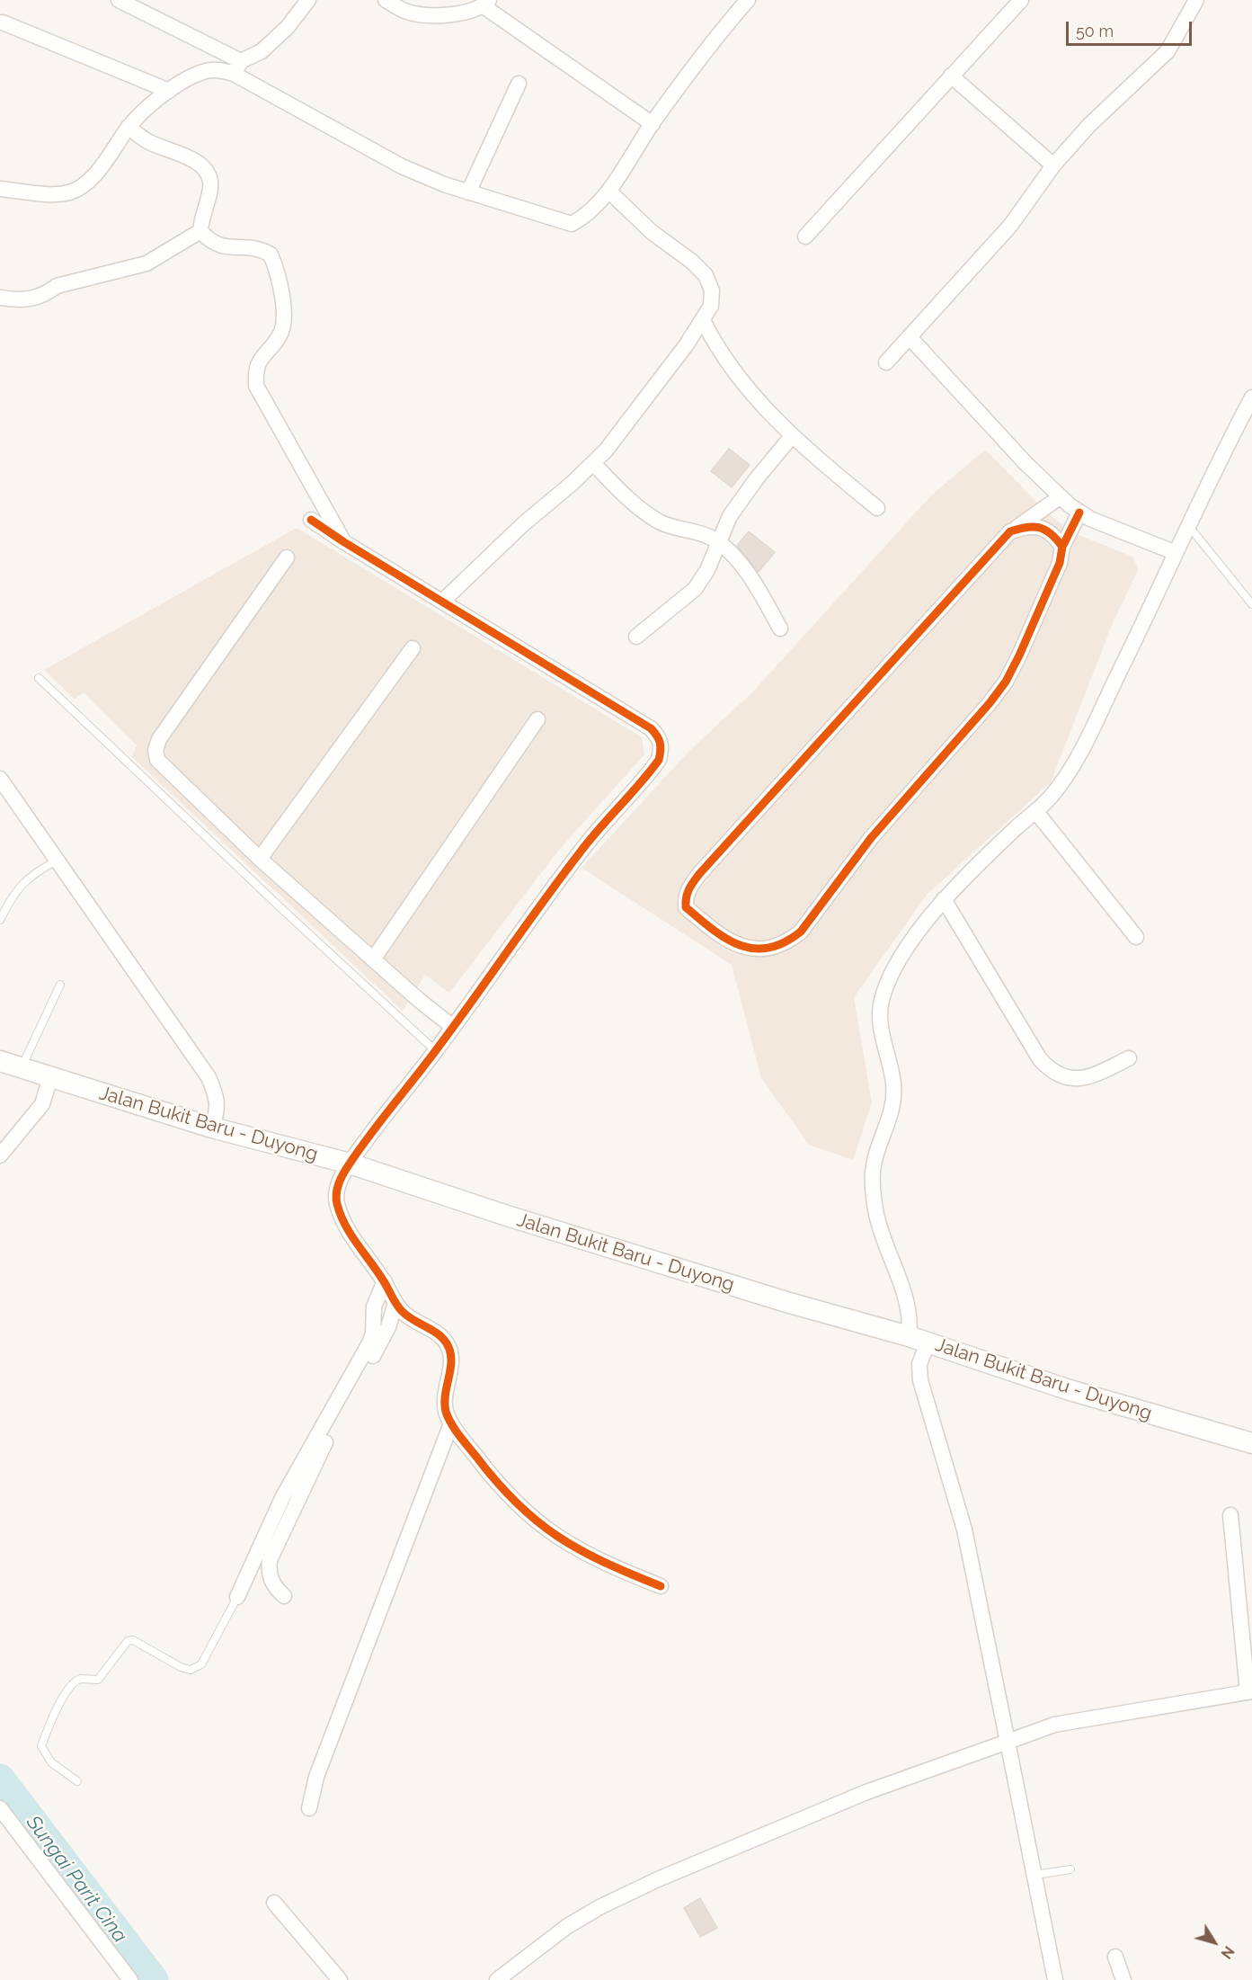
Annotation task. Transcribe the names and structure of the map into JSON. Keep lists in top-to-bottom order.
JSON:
{
  "streets": {
    "main road": ["Jalan Bukit Baru - Duyong"]
  },
  "water": ["Sungai Parit Cina"],
  "scale_bar": "50 m",
  "north": "bottom right"
}
